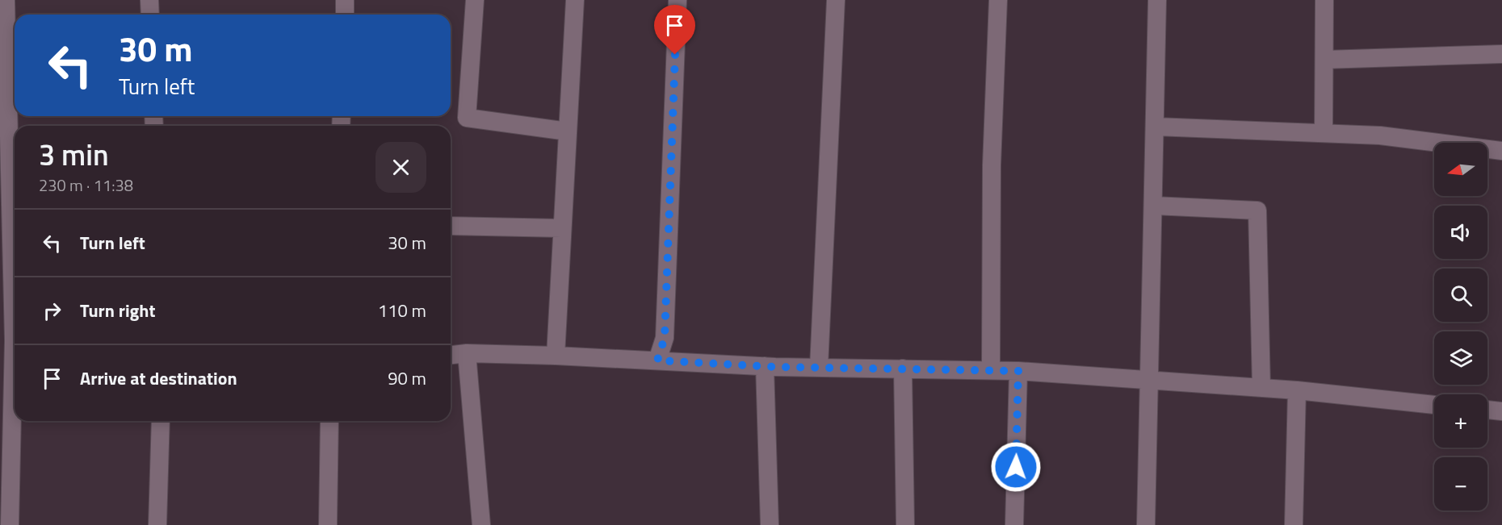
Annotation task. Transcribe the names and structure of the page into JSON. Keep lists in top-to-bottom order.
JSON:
{
  "north": "left",
  "page": {
    "turn": ["30 m", "Turn left"],
    "heading": ["3 min", "230 m · 11:38"],
    "map_buttons": ["+", "−"],
    "list": [
      {
        "name": "Turn left",
        "value": "30 m"
      },
      {
        "name": "Turn right",
        "value": "110 m"
      },
      {
        "name": "Arrive at destination",
        "value": "90 m"
      }
    ]
  }
}
